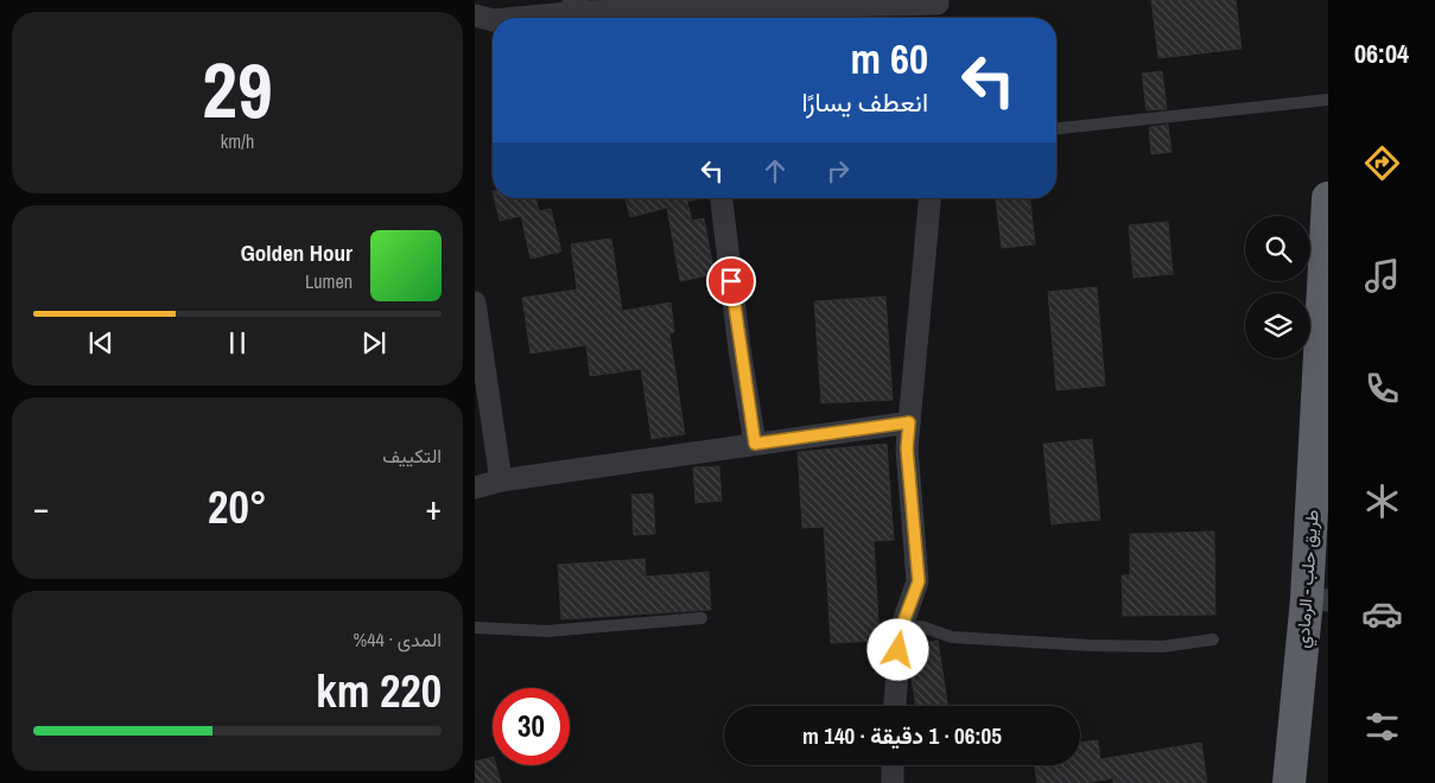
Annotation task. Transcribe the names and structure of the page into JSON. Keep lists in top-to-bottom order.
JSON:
{
  "streets": {
    "highway": ["طريق حلب - الرمادي"]
  },
  "page": {
    "tabs": "06:04",
    "tile": [
      ["29", "km/h"],
      "التكييف",
      ["المدى · 44%", "220 km"]
    ],
    "turn": ["60 m", "انعطف يسارًا"],
    "song": ["Golden Hour", "Lumen"],
    "heat": ["−", "20°", "+"],
    "limit": "30",
    "trip": "06:05 · 1 دقيقة · 140 m"
  }
}
